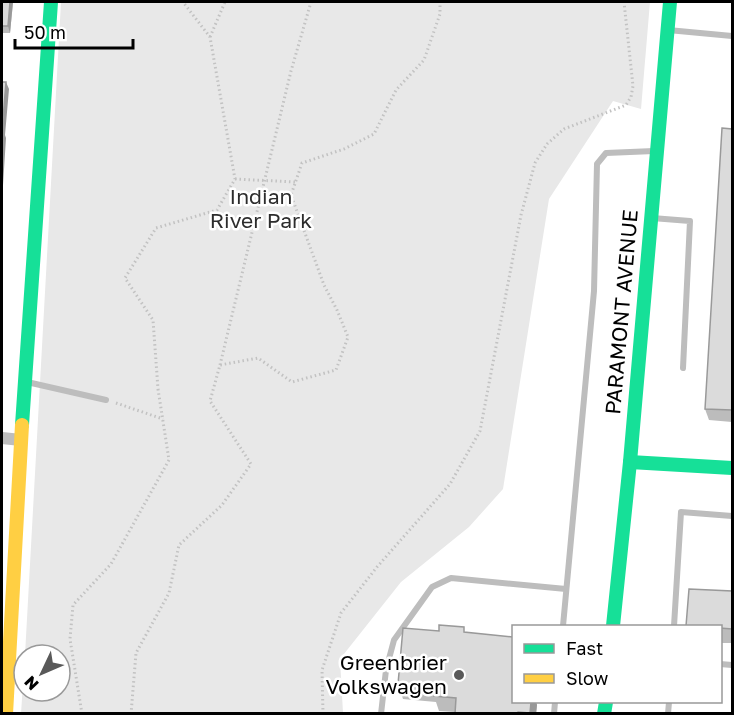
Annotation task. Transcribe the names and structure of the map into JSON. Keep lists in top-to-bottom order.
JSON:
{
  "streets": {
    "street": ["PARAMONT AVENUE"]
  },
  "parks": ["Indian River Park"],
  "places": ["Greenbrier Volkswagen"],
  "legend": ["Fast", "Slow"],
  "scale_bar": "50 m",
  "north": "bottom left"
}
